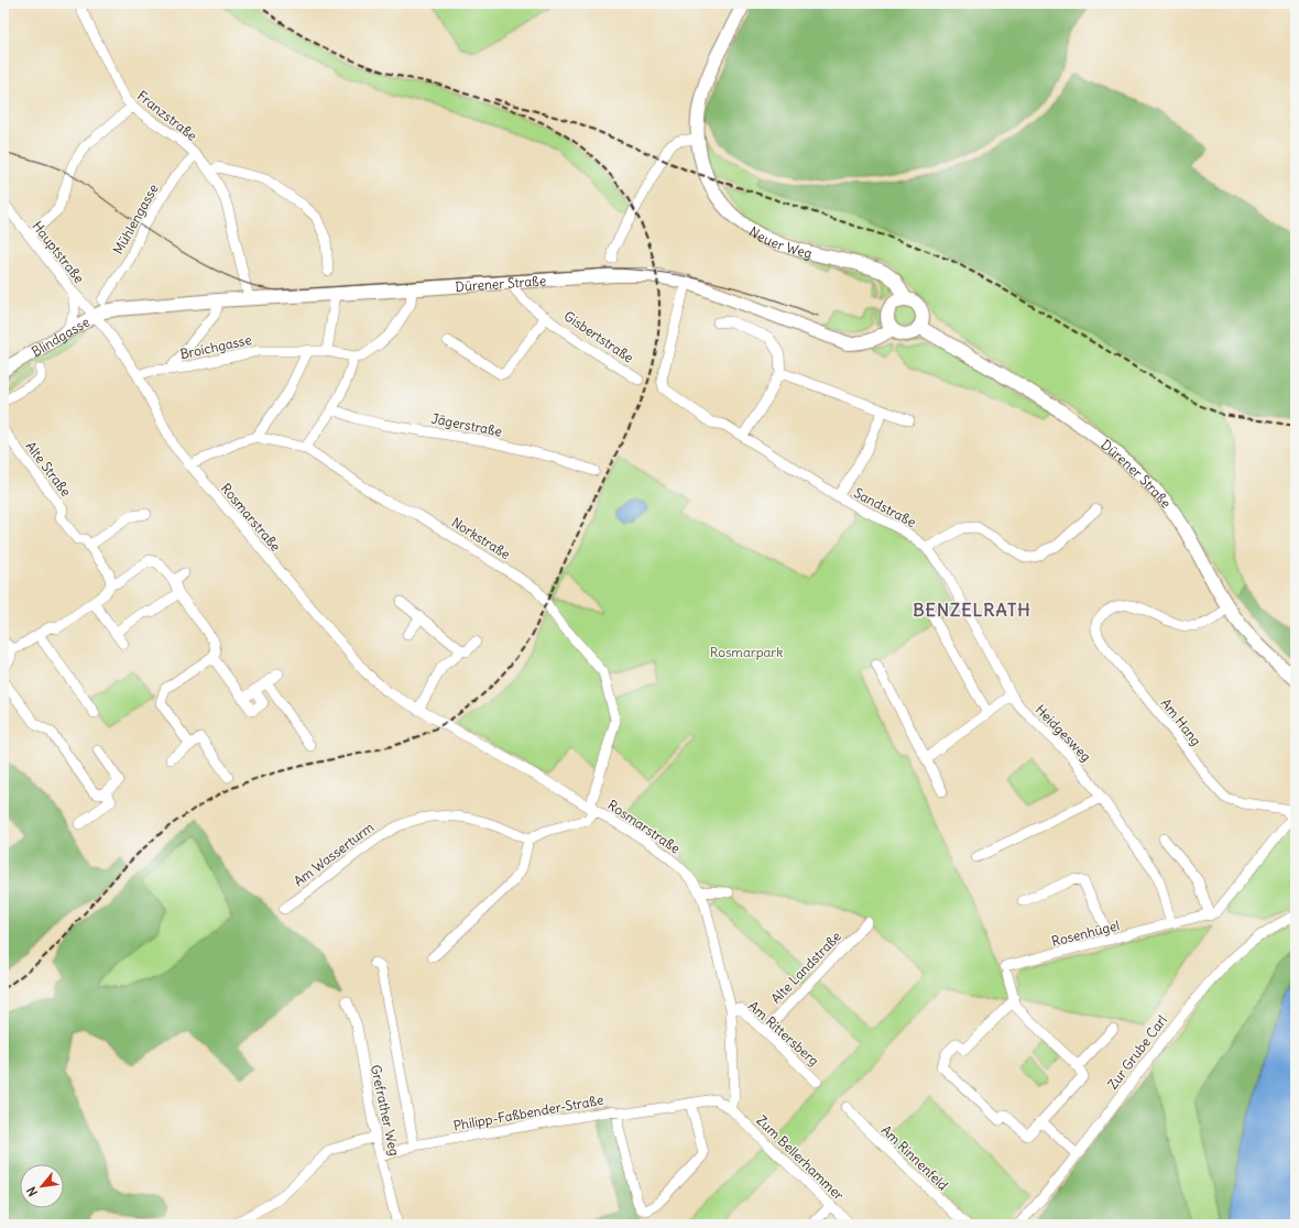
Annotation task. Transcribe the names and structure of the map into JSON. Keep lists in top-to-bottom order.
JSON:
{
  "streets": {
    "main road": ["Neuer Weg", "Dürener Straße", "Blindgasse"],
    "street": [
      "Franzstraße",
      "Mühlengasse",
      "Hauptstraße",
      "Gisbertstraße",
      "Broichgasse",
      "Jägerstraße",
      "Alte Straße",
      "Sandstraße",
      "Rosmarstraße",
      "Norkstraße",
      "Am Hang",
      "Heidgesweg",
      "Am Wasserturm",
      "Rosenhügel",
      "Alte Landstraße",
      "Am Rittersberg",
      "Zur Grube Carl",
      "Grefrather Weg",
      "Philipp-Faßbender-Straße",
      "Zum Bellerhammer",
      "Am Rinnenfeld"
    ]
  },
  "crossings": [
    ["Franzstraße", "Mühlengasse"],
    ["Franzstraße", "Dürener Straße"],
    ["Neuer Weg", "Dürener Straße"],
    ["Hauptstraße", "Dürener Straße"],
    ["Hauptstraße", "Blindgasse"],
    ["Hauptstraße", "Rosmarstraße"],
    ["Dürener Straße", "Blindgasse"],
    ["Dürener Straße", "Gisbertstraße"],
    ["Dürener Straße", "Sandstraße"],
    ["Dürener Straße", "Rosmarstraße"],
    ["Dürener Straße", "Am Hang"],
    ["Blindgasse", "Rosmarstraße"],
    ["Broichgasse", "Rosmarstraße"],
    ["Sandstraße", "Heidgesweg"],
    ["Rosmarstraße", "Norkstraße"],
    ["Rosmarstraße", "Am Rittersberg"],
    ["Rosmarstraße", "Philipp-Faßbender-Straße"],
    ["Rosmarstraße", "Zum Bellerhammer"],
    ["Heidgesweg", "Rosenhügel"],
    ["Alte Landstraße", "Am Rittersberg"],
    ["Grefrather Weg", "Philipp-Faßbender-Straße"],
    ["Philipp-Faßbender-Straße", "Zum Bellerhammer"]
  ],
  "districts": ["BENZELRATH"],
  "parks": ["Rosmarpark"],
  "north": "bottom left"
}
